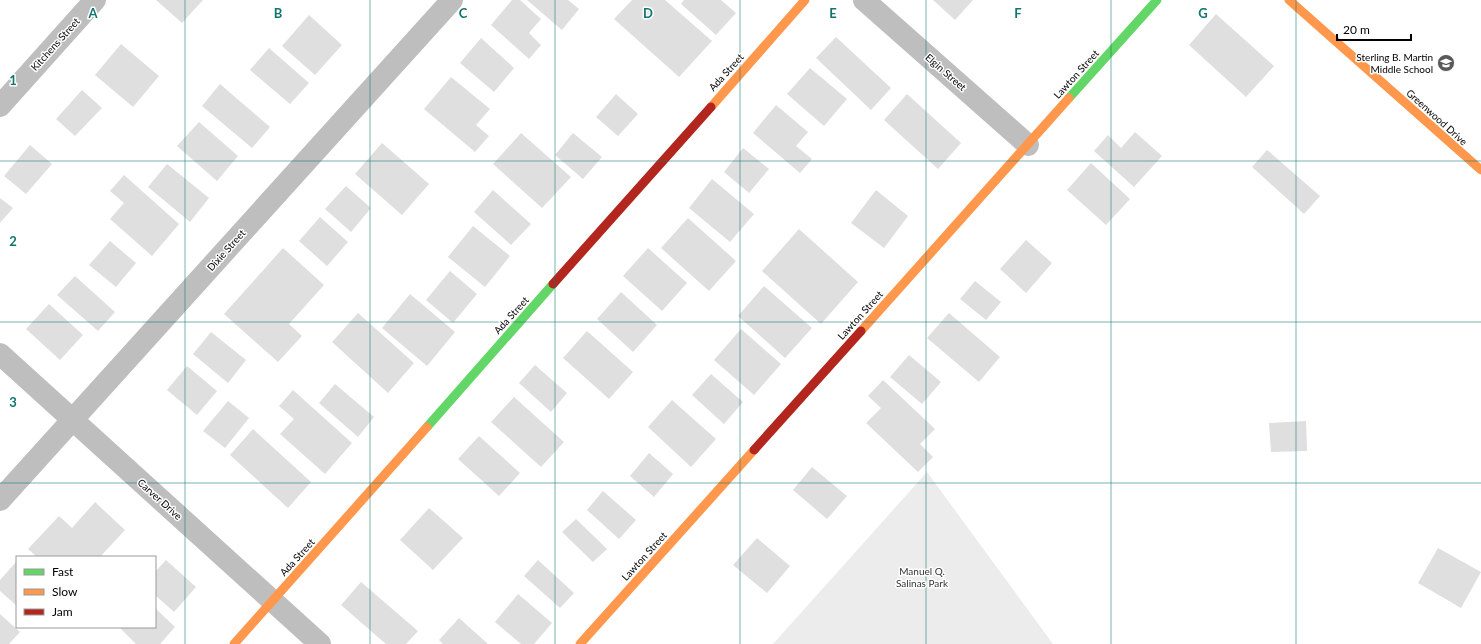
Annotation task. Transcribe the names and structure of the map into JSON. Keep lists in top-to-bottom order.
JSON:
{
  "streets": {
    "street": [
      "Kitchens Street",
      "Ada Street",
      "Elgin Street",
      "Lawton Street",
      "Greenwood Drive",
      "Dixie Street",
      "Carver Drive"
    ]
  },
  "crossings": [
    ["Ada Street", "Carver Drive"],
    ["Elgin Street", "Lawton Street"],
    ["Dixie Street", "Carver Drive"]
  ],
  "parks": ["Manuel Q. Salinas Park"],
  "places": {
    "school or university": ["Sterling B. Martin Middle School"]
  },
  "legend": ["Fast", "Slow", "Jam"],
  "scale_bar": "20 m",
  "grid": {
    "columns": [
      "A",
      "B",
      "C",
      "D",
      "E",
      "F",
      "G"
    ],
    "rows": ["1", "2", "3"]
  }
}
